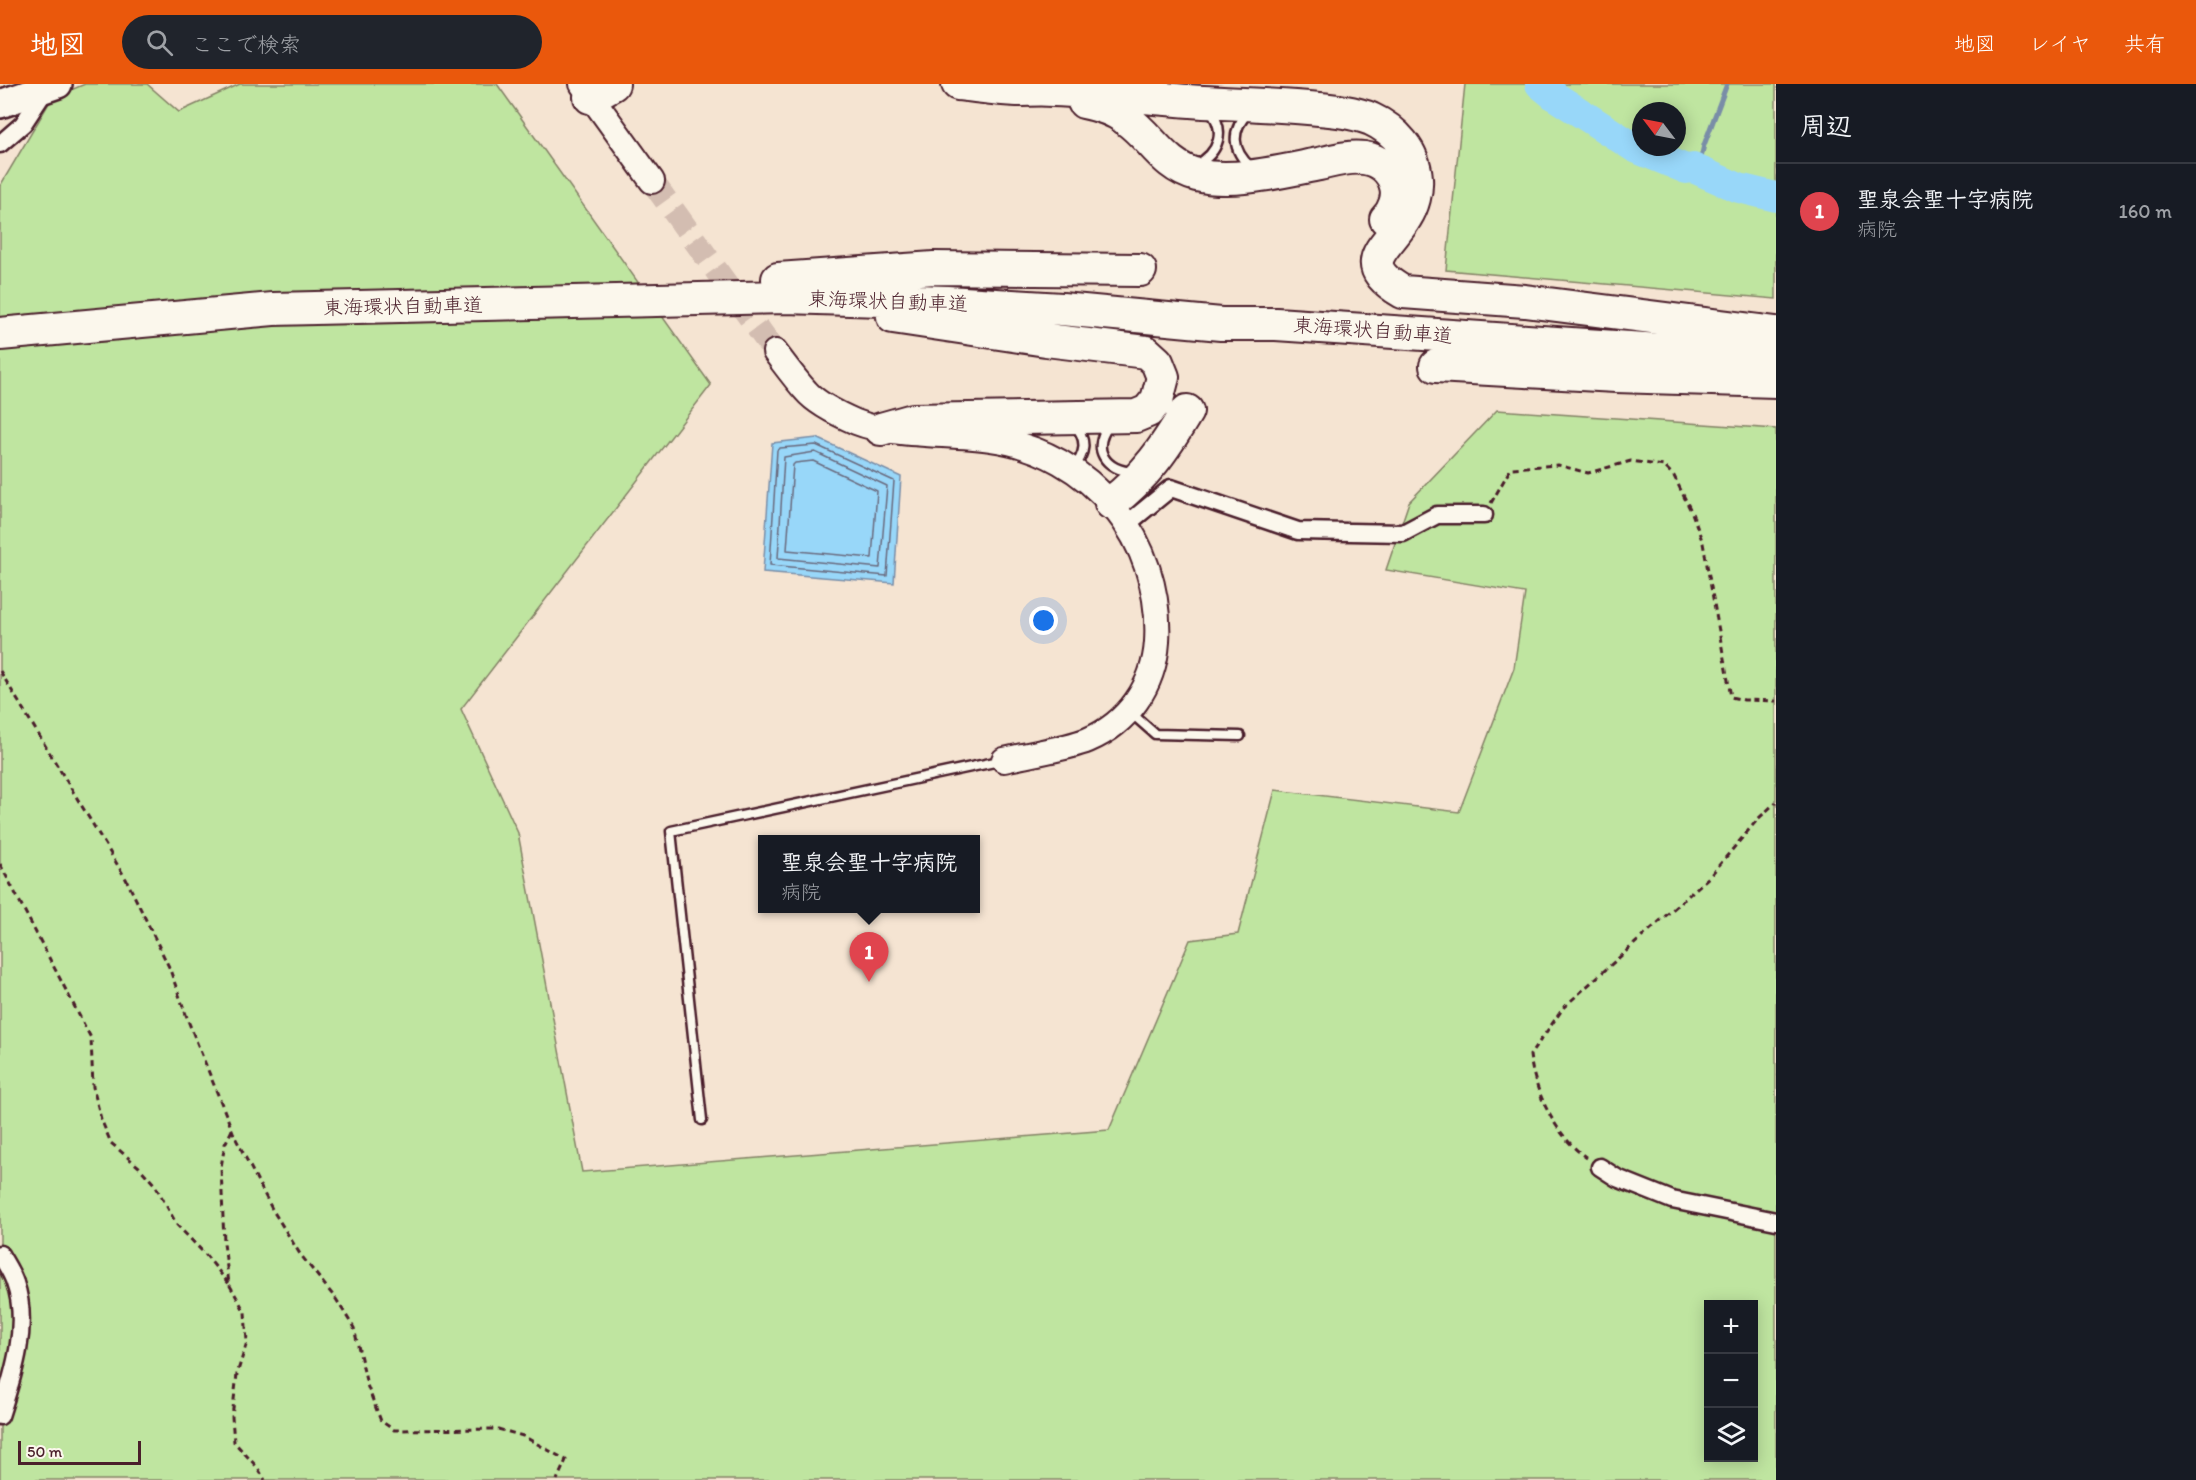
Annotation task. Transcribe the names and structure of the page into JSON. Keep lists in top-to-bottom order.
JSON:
{
  "streets": {
    "highway": ["東海環状自動車道"]
  },
  "scale_bar": "50 m",
  "north": "top left",
  "page": {
    "header": "地図",
    "search": "ここで検索",
    "nav": ["地図", "レイヤ", "共有"],
    "heading": "周辺",
    "list": [
      {
        "mark": "1",
        "name": "聖泉会聖十字病院",
        "note": "病院",
        "value": "160 m"
      }
    ],
    "popup": ["聖泉会聖十字病院", "病院"],
    "pins": "1",
    "map_buttons": ["+", "−"],
    "scale": "50 m"
  }
}
